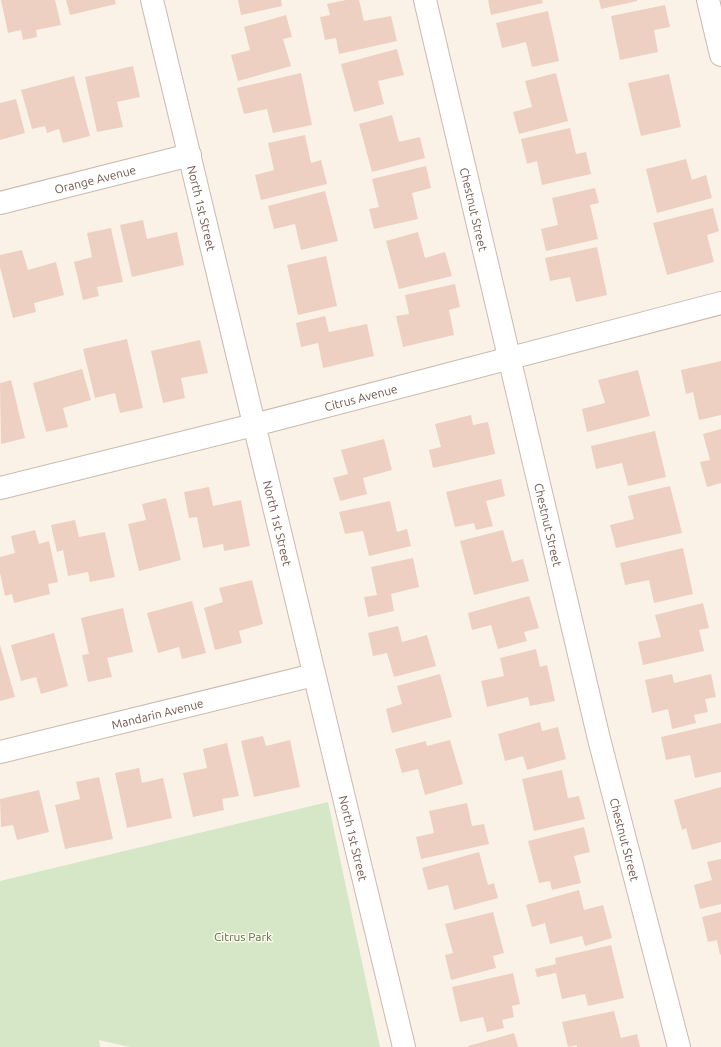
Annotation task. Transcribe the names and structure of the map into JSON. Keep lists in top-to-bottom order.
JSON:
{
  "streets": {
    "street": [
      "Orange Avenue",
      "North 1st Street",
      "Chestnut Street",
      "Citrus Avenue",
      "Mandarin Avenue"
    ]
  },
  "crossings": [
    ["Orange Avenue", "North 1st Street"],
    ["North 1st Street", "Citrus Avenue"],
    ["North 1st Street", "Mandarin Avenue"],
    ["Chestnut Street", "Citrus Avenue"]
  ],
  "parks": ["Citrus Park"]
}
